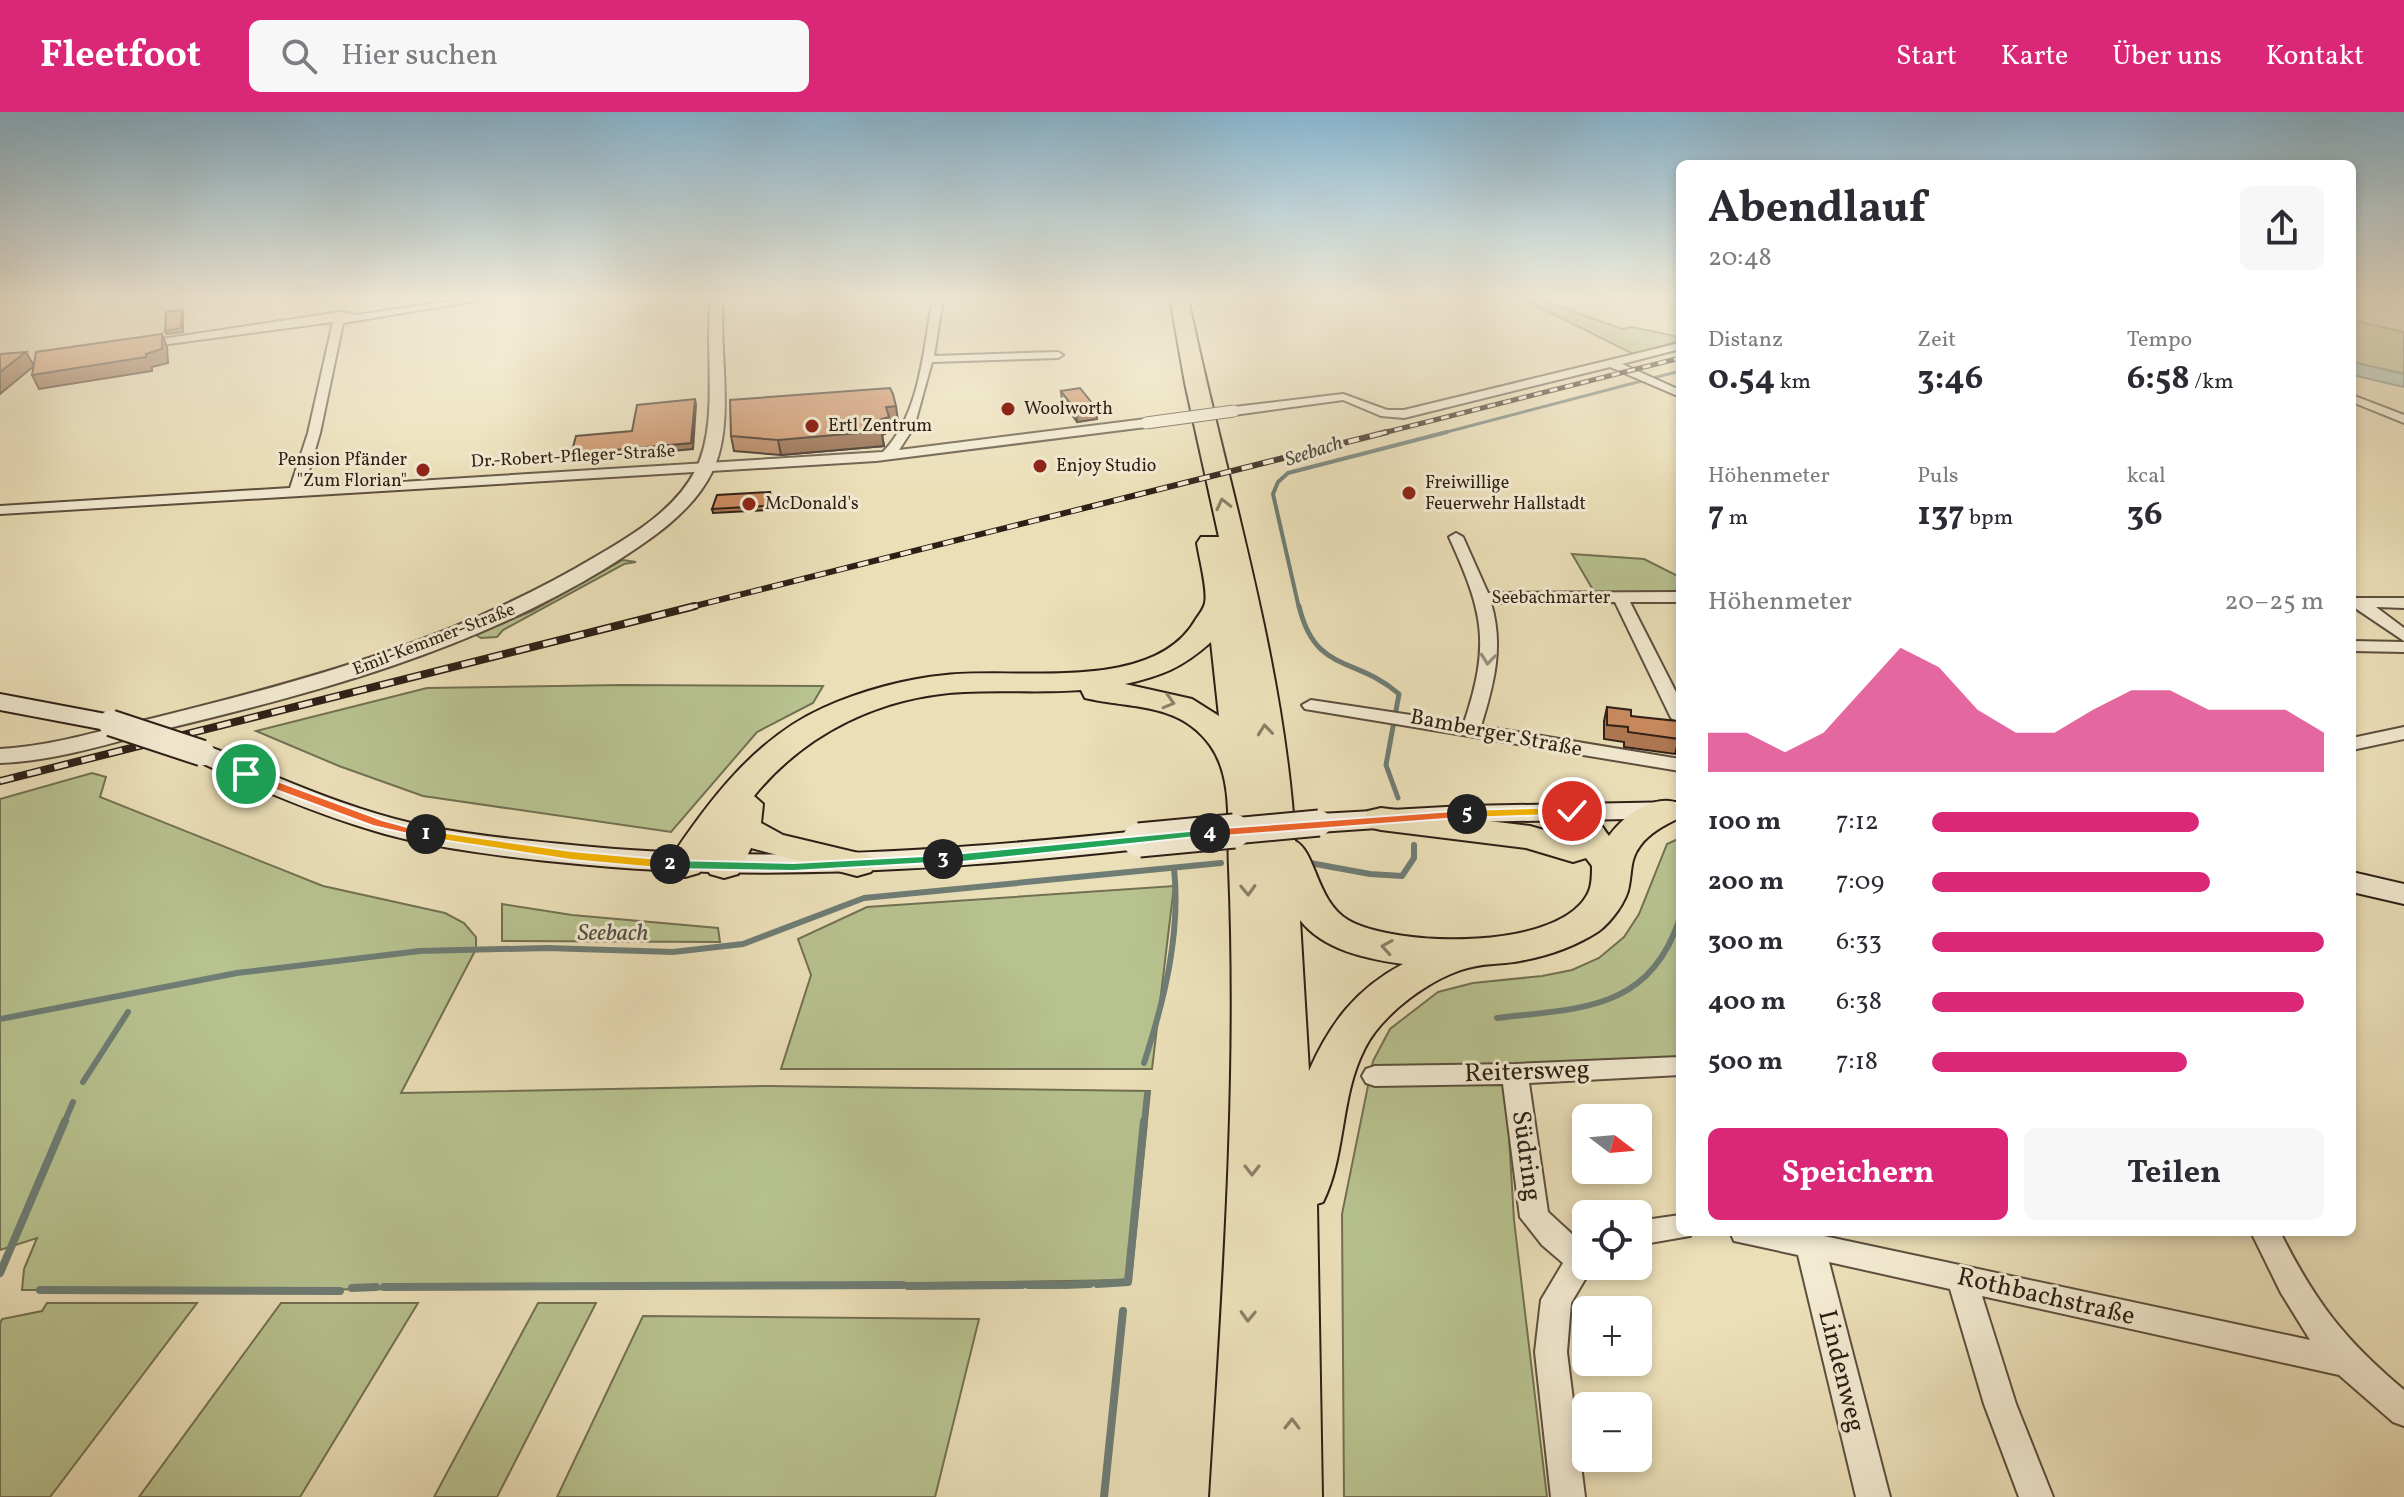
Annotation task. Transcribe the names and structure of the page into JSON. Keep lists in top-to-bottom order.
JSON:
{
  "streets": {
    "street": [
      "Dr.-Robert-Pfleger-Straße",
      "Seebachmarter",
      "Emil-Kemmer-Straße",
      "Bamberger Straße",
      "Reitersweg",
      "Südring",
      "Rothbachstraße",
      "Lindenweg"
    ]
  },
  "crossings": [
    ["Dr.-Robert-Pfleger-Straße", "Emil-Kemmer-Straße"],
    ["Reitersweg", "Südring"],
    ["Rothbachstraße", "Lindenweg"]
  ],
  "water": ["Seebach"],
  "places": [
    "Woolworth",
    "Ertl Zentrum",
    "Enjoy Studio",
    "Pension Pfänder \"Zum Florian\"",
    "Freiwillige Feuerwehr Hallstadt",
    "McDonald's"
  ],
  "north": "right",
  "page": {
    "header": "Fleetfoot",
    "search": "Hier suchen",
    "nav": [
      "Start",
      "Karte",
      "Über uns",
      "Kontakt"
    ],
    "heading": ["Abendlauf", "20:48"],
    "stats": [
      ["Distanz", "0.54 km"],
      ["Zeit", "3:46"],
      ["Tempo", "6:58 /km"],
      ["Höhenmeter", "7 m"],
      ["Puls", "137 bpm"],
      ["kcal", "36"]
    ],
    "chart": ["Höhenmeter", "20–25 m"],
    "list": [
      {
        "name": "100 m",
        "note": "7:12"
      },
      {
        "name": "200 m",
        "note": "7:09"
      },
      {
        "name": "300 m",
        "note": "6:33"
      },
      {
        "name": "400 m",
        "note": "6:38"
      },
      {
        "name": "500 m",
        "note": "7:18"
      }
    ],
    "pins": [
      "5",
      "4",
      "1",
      "3",
      "2"
    ],
    "map_buttons": ["+", "−"],
    "buttons": ["Speichern", "Teilen"]
  }
}
